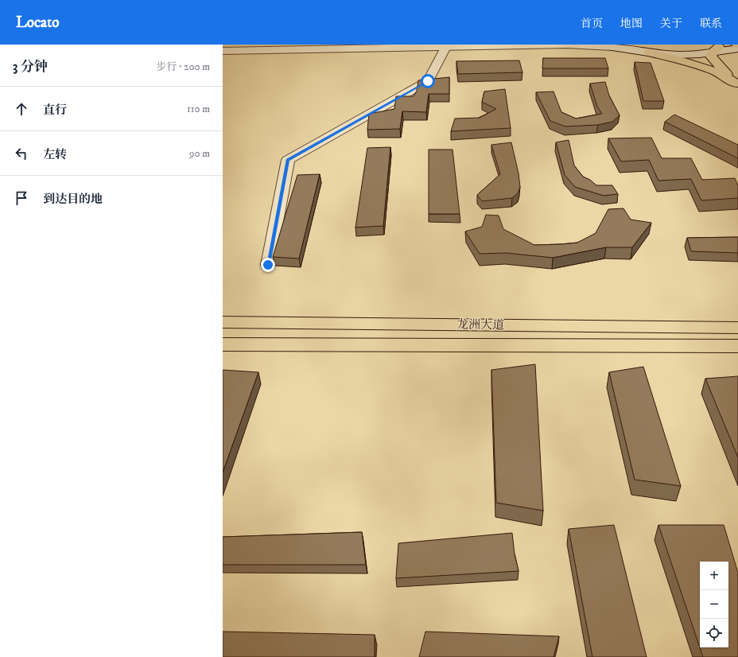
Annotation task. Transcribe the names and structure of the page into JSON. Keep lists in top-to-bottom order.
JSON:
{
  "streets": {
    "main road": ["龙洲大道"]
  },
  "page": {
    "header": "Locato",
    "nav": [
      "首页",
      "地图",
      "关于",
      "联系"
    ],
    "heading": ["3 分钟", "步行 · 200 m"],
    "list": [
      ["直行", "110 m"],
      ["左转", "90 m"],
      "到达目的地"
    ],
    "map_buttons": ["+", "−"]
  }
}
